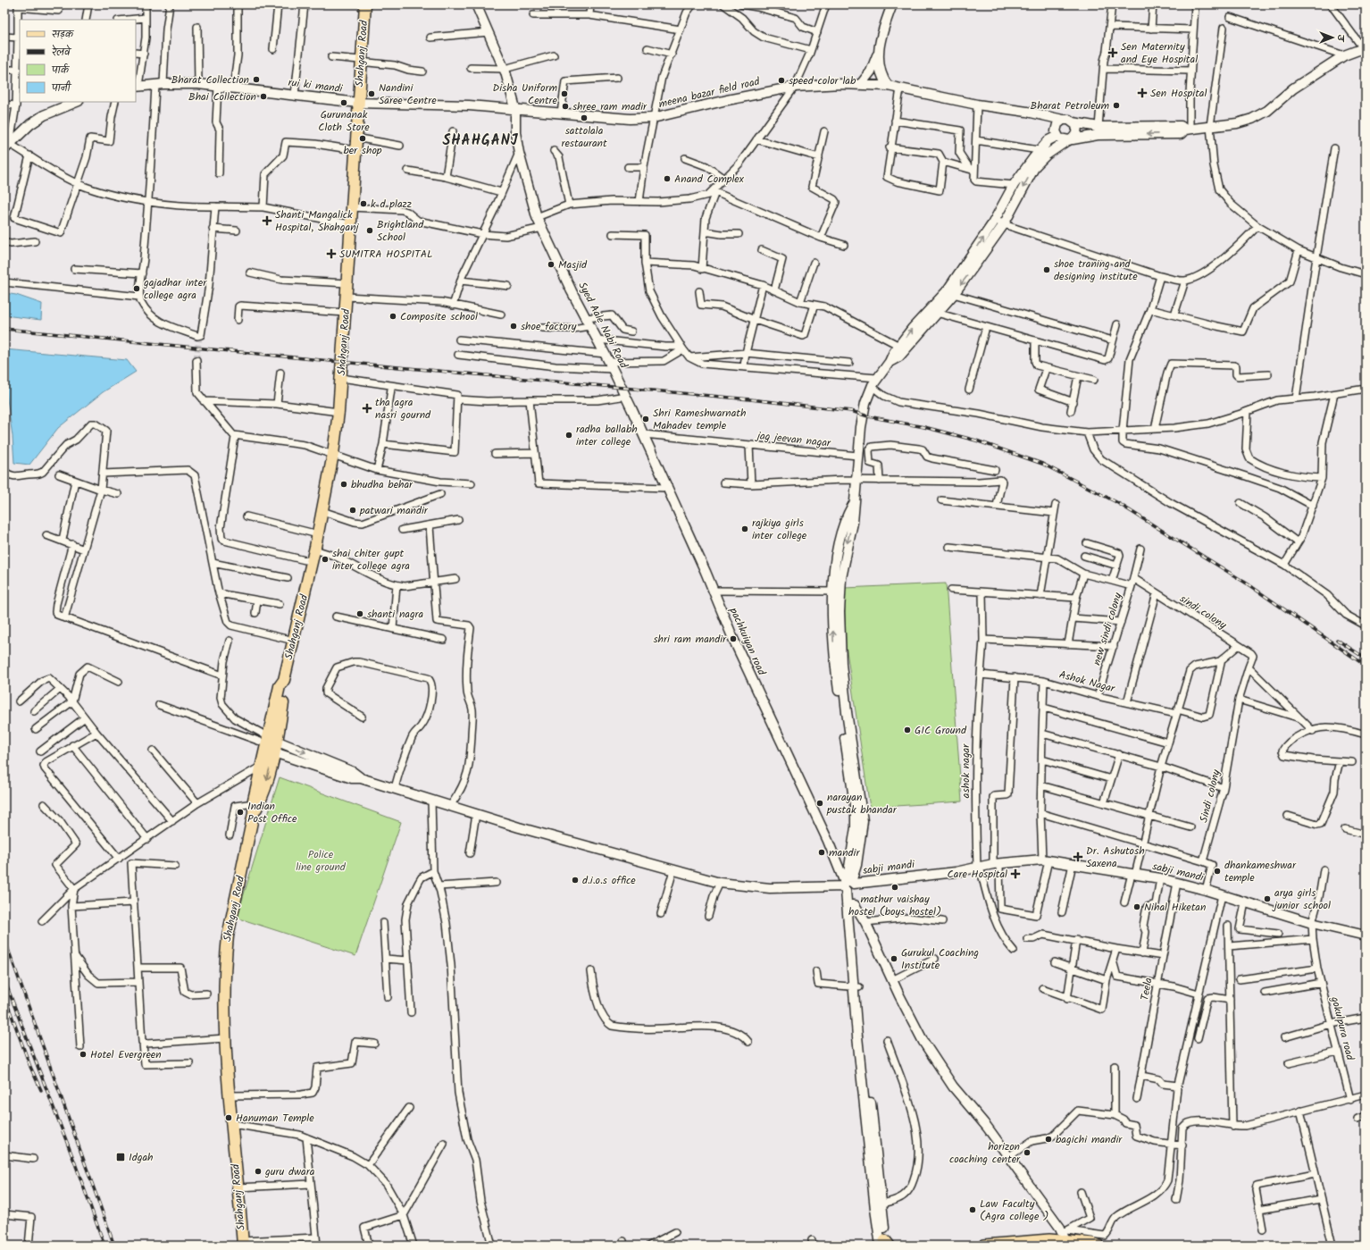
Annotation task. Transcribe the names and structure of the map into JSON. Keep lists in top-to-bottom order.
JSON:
{
  "streets": {
    "main road": [
      "Shahganj Road",
      "rui ki mandi",
      "meena bazar field road",
      "Syed Aale Nabi Road",
      "pachkuiyan road",
      "sabji mandi"
    ],
    "street": [
      "jag jeevan nagar",
      "sindi colony",
      "new sindi colony",
      "Ashok Nagar",
      "ashok nagar",
      "Sindi colony",
      "Teela",
      "gokulpura road"
    ]
  },
  "crossings": [
    ["Shahganj Road", "rui ki mandi"],
    ["Shahganj Road", "sabji mandi"],
    ["rui ki mandi", "meena bazar field road"],
    ["rui ki mandi", "Syed Aale Nabi Road"],
    ["meena bazar field road", "Syed Aale Nabi Road"],
    ["Syed Aale Nabi Road", "pachkuiyan road"],
    ["jag jeevan nagar", "pachkuiyan road"],
    ["sindi colony", "ashok nagar"],
    ["sindi colony", "Sindi colony"],
    ["new sindi colony", "Ashok Nagar"],
    ["pachkuiyan road", "sabji mandi"],
    ["Ashok Nagar", "ashok nagar"],
    ["Ashok Nagar", "sabji mandi"],
    ["ashok nagar", "sabji mandi"],
    ["sabji mandi", "Teela"],
    ["sabji mandi", "gokulpura road"]
  ],
  "districts": ["SHAHGANJ"],
  "parks": ["Police line ground"],
  "places": {
    "health": [
      "Sen Maternity and Eye Hospital",
      "Sen Hospital",
      "Shanti Mangalick Hospital, Shahganj",
      "SUMITRA HOSPITAL",
      "tha agra nasri gournd",
      "Dr. Ashutosh Saxena",
      "Care Hospital"
    ],
    "other": [
      "Bharat Collection",
      "speed color lab",
      "Nandini Saree Centre",
      "Disha Uniform Centre",
      "Bhai Collection",
      "Gurunanak Cloth Store",
      "Bharat Petroleum",
      "shree ram madir",
      "sattolala restaurant",
      "ber shop",
      "Anand Complex",
      "k d plazz",
      "Brightland School",
      "Masjid",
      "shoe traning and designing institute",
      "gajadhar inter college agra",
      "Composite school",
      "shoe factory",
      "Shri Rameshwarnath Mahadev temple",
      "radha ballabh inter college",
      "bhudha behar",
      "patwari mandir",
      "rajkiya girls inter college",
      "shai chiter gupt inter college agra",
      "shanti nagra",
      "shri ram mandir",
      "GIC Ground",
      "narayan pustak bhandar",
      "Indian Post Office",
      "mandir",
      "dhankameshwar temple",
      "d.i.o.s office",
      "mathur vaishay hostel (boys hostel)",
      "arya girls junior school",
      "Nihal Hiketan",
      "Gurukul Coaching Institute",
      "Hotel Evergreen",
      "Hanuman Temple",
      "bagichi mandir",
      "horizon coaching center",
      "guru dwara",
      "Law Faculty (Agra college )"
    ],
    "transit": ["Idgah"]
  },
  "legend": [
    "सड़क",
    "रेलवे",
    "पार्क",
    "पानी"
  ],
  "north": "right"
}
